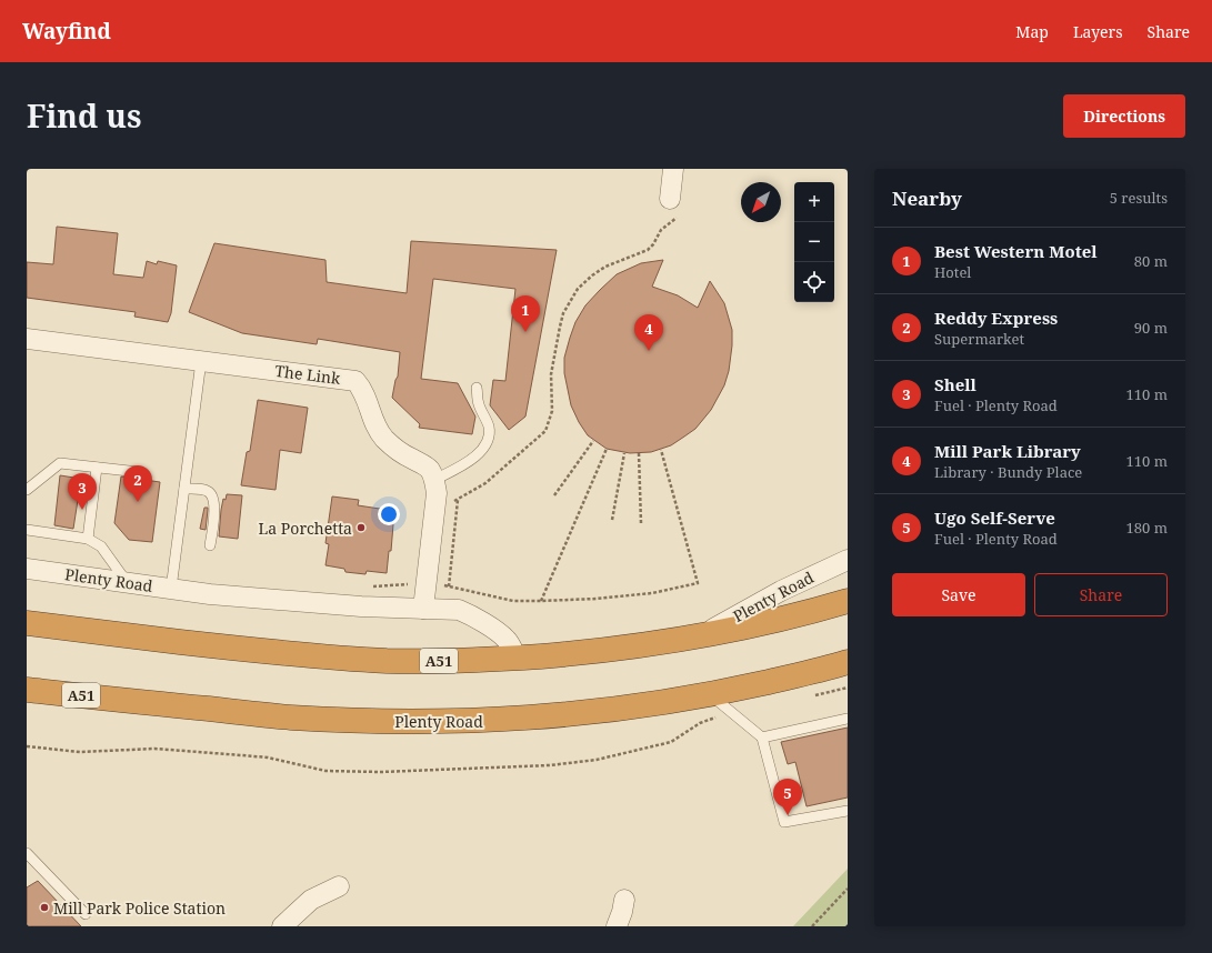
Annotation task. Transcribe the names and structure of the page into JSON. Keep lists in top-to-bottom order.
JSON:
{
  "streets": {
    "highway": ["Plenty Road", "A51"],
    "street": ["The Link"]
  },
  "places": ["La Porchetta", "Mill Park Police Station"],
  "north": "bottom left",
  "page": {
    "header": "Wayfind",
    "nav": ["Map", "Layers", "Share"],
    "title": "Find us",
    "buttons": [
      "Directions",
      ["Save", "Share"]
    ],
    "heading": ["Nearby", "5 results"],
    "map_buttons": ["+", "−"],
    "list": [
      {
        "mark": "1",
        "name": "Best Western Motel",
        "note": "Hotel",
        "value": "80 m"
      },
      {
        "mark": "2",
        "name": "Reddy Express",
        "note": "Supermarket",
        "value": "90 m"
      },
      {
        "mark": "3",
        "name": "Shell",
        "note": "Fuel · Plenty Road",
        "value": "110 m"
      },
      {
        "mark": "4",
        "name": "Mill Park Library",
        "note": "Library · Bundy Place",
        "value": "110 m"
      },
      {
        "mark": "5",
        "name": "Ugo Self-Serve",
        "note": "Fuel · Plenty Road",
        "value": "180 m"
      }
    ],
    "pins": [
      "1",
      "4",
      "2",
      "3",
      "5"
    ]
  }
}
